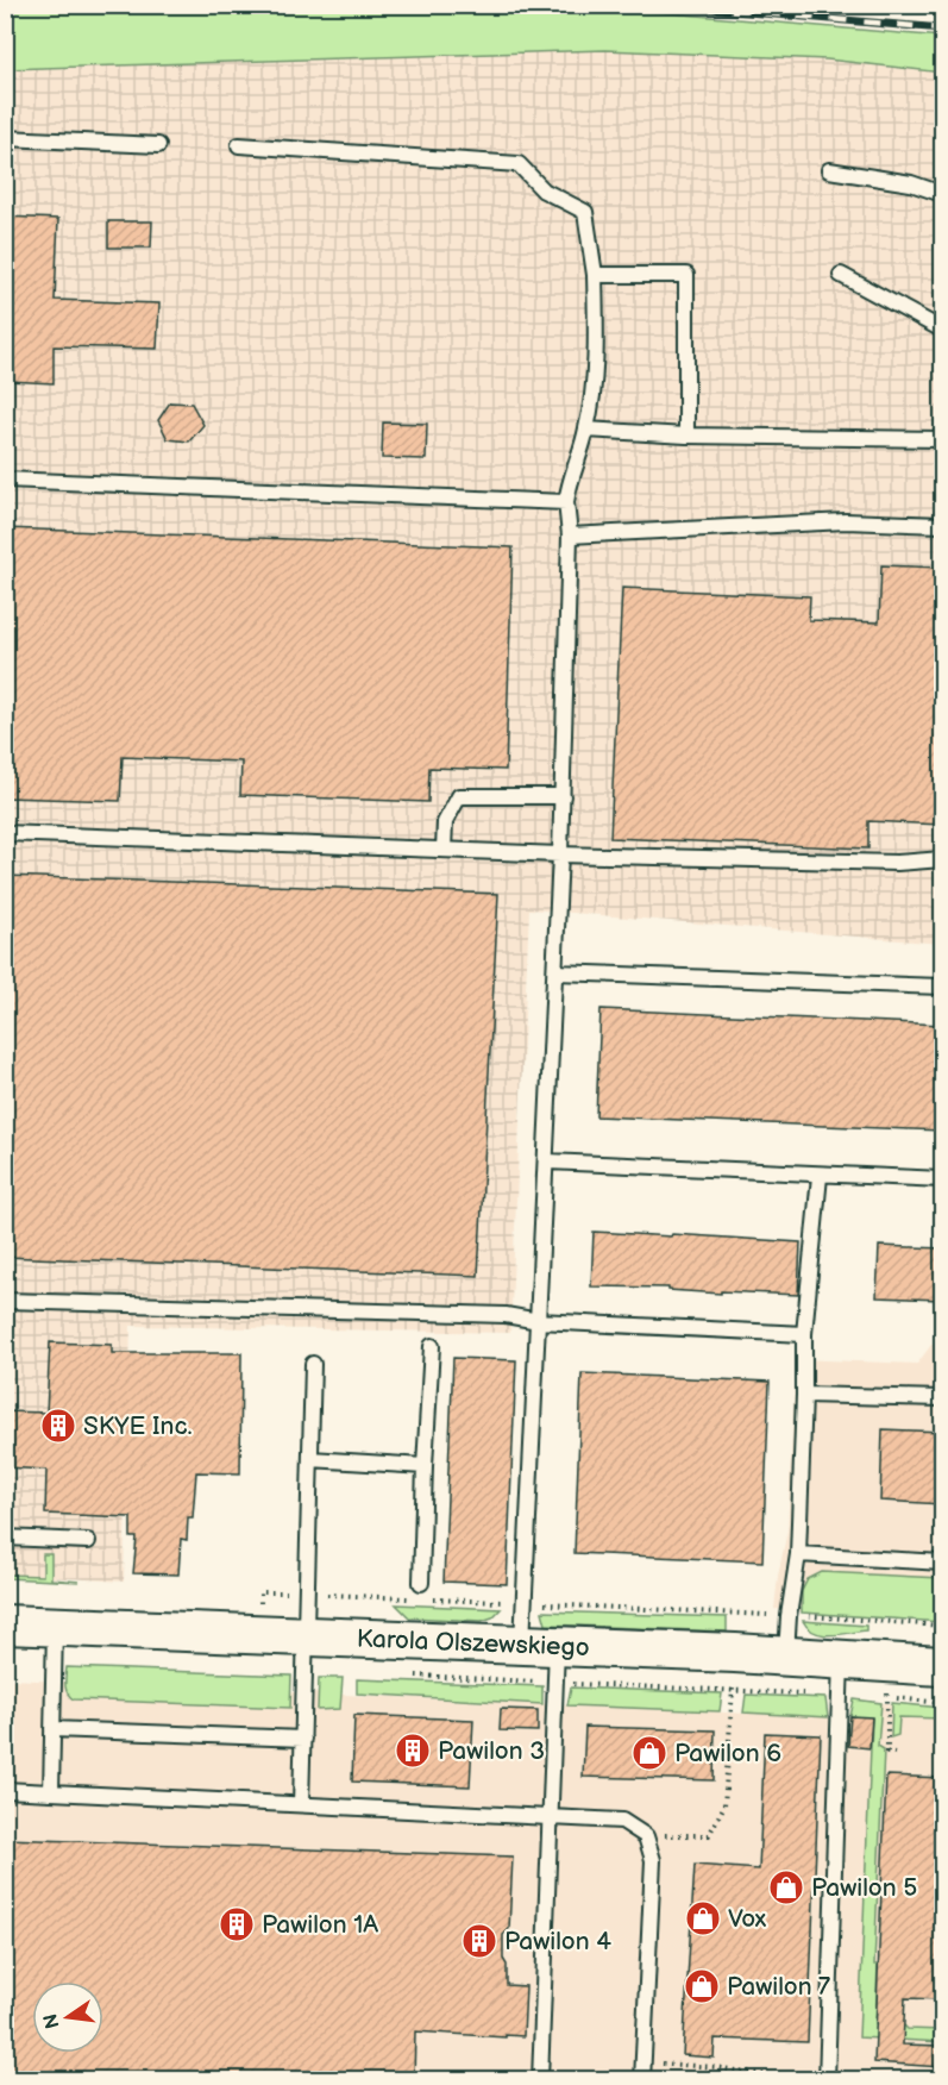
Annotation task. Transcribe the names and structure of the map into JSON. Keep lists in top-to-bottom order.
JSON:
{
  "streets": {
    "street": ["Karola Olszewskiego"]
  },
  "places": {
    "building": [
      "SKYE Inc.",
      "Pawilon 3",
      "Pawilon 1A",
      "Pawilon 4"
    ],
    "shop": [
      "Pawilon 6",
      "Pawilon 5",
      "Vox",
      "Pawilon 7"
    ]
  },
  "north": "left"
}
